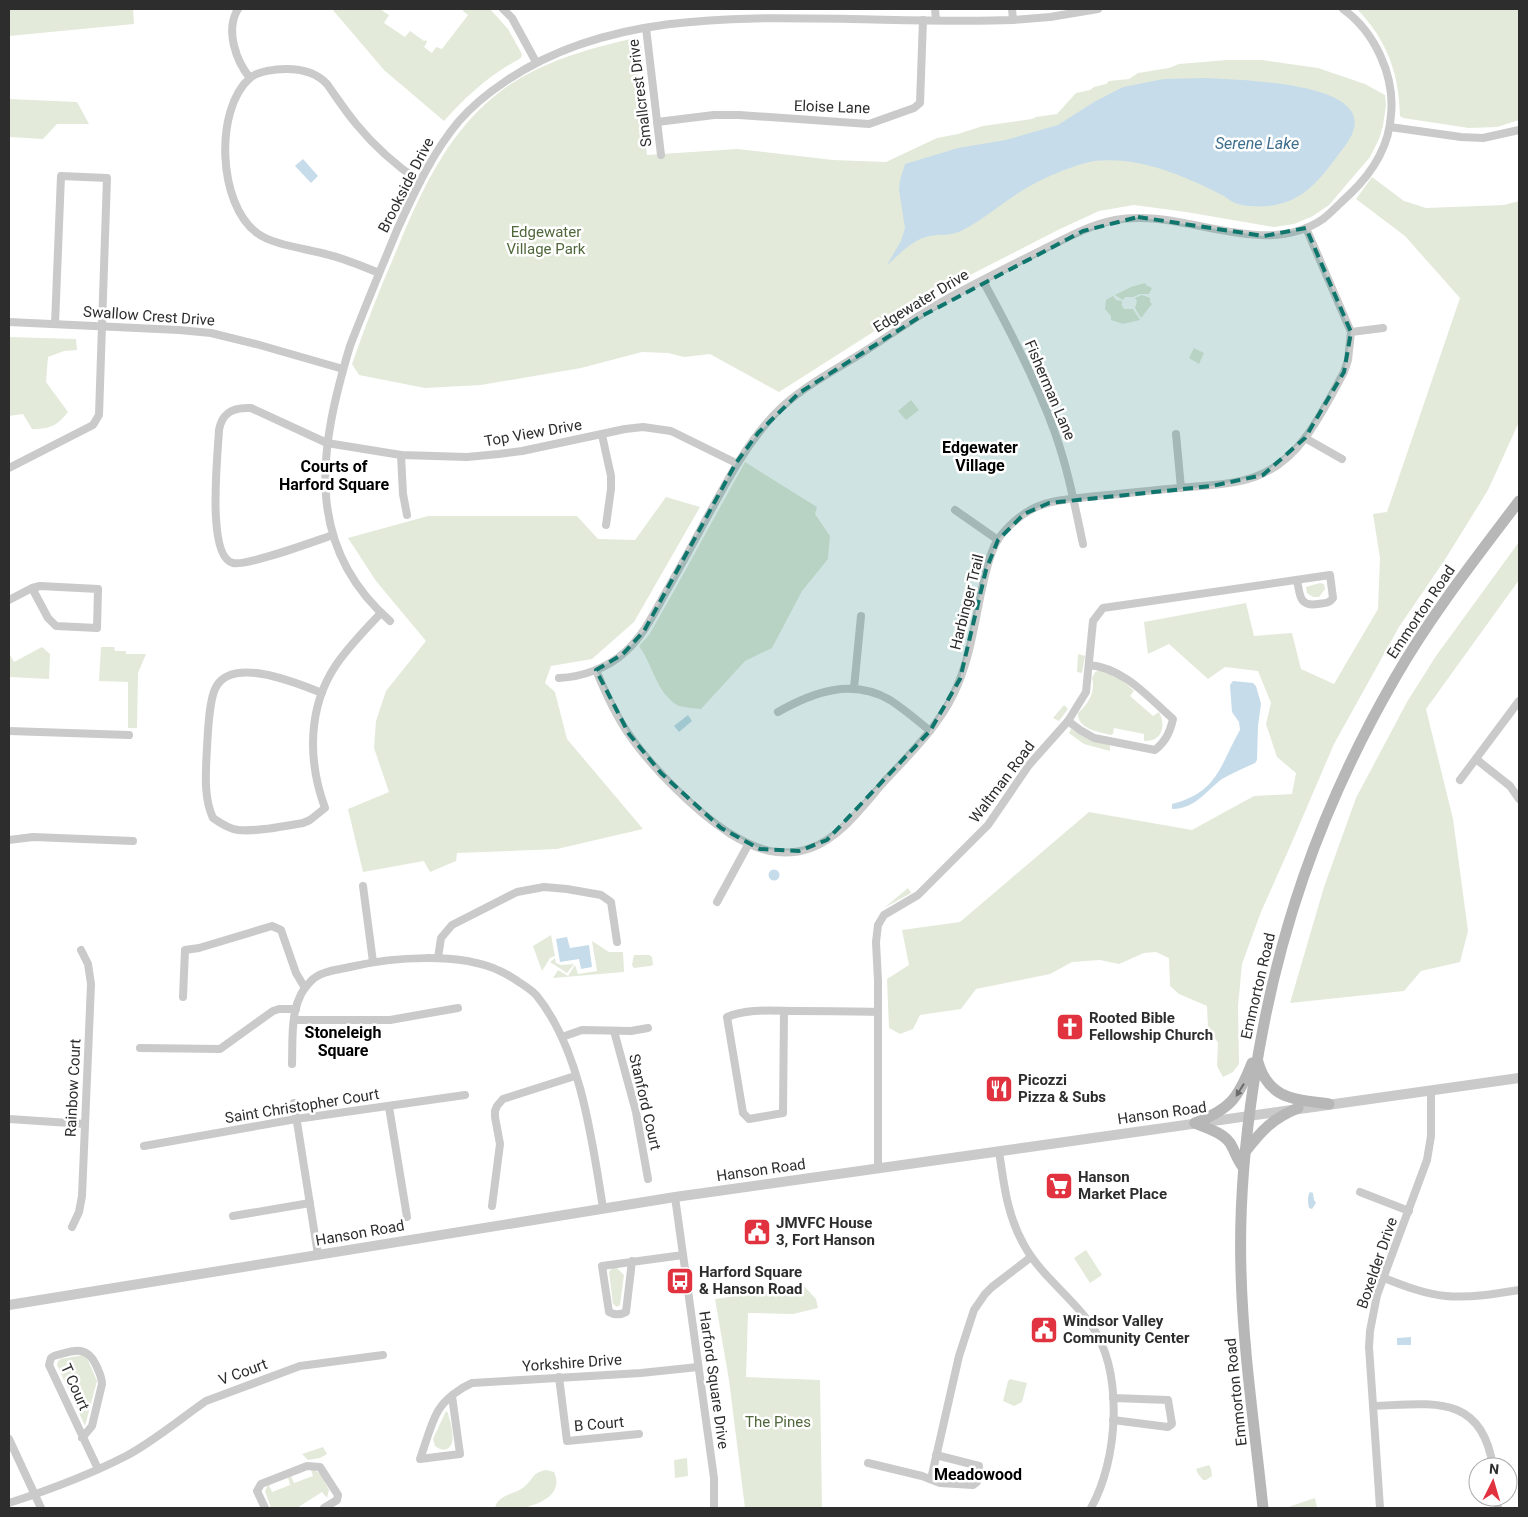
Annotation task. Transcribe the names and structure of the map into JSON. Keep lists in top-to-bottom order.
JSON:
{
  "streets": {
    "main road": ["Emmorton Road"],
    "street": [
      "Smallcrest Drive",
      "Eloise Lane",
      "Brookside Drive",
      "Edgewater Drive",
      "Swallow Crest Drive",
      "Fisherman Lane",
      "Top View Drive",
      "Harbinger Trail",
      "Waltman Road",
      "Rainbow Court",
      "Stanford Court",
      "Saint Christopher Court",
      "Hanson Road",
      "Boxelder Drive",
      "Yorkshire Drive",
      "V Court",
      "Harford Square Drive",
      "T Court",
      "B Court"
    ]
  },
  "crossings": [
    ["Smallcrest Drive", "Eloise Lane"],
    ["Smallcrest Drive", "Brookside Drive"],
    ["Eloise Lane", "Brookside Drive"],
    ["Brookside Drive", "Swallow Crest Drive"],
    ["Brookside Drive", "Top View Drive"],
    ["Edgewater Drive", "Fisherman Lane"],
    ["Edgewater Drive", "Top View Drive"],
    ["Edgewater Drive", "Harbinger Trail"],
    ["Fisherman Lane", "Harbinger Trail"],
    ["Emmorton Road", "Hanson Road"],
    ["Waltman Road", "Hanson Road"],
    ["Hanson Road", "Boxelder Drive"],
    ["Hanson Road", "Harford Square Drive"],
    ["Yorkshire Drive", "Harford Square Drive"],
    ["Yorkshire Drive", "B Court"],
    ["V Court", "T Court"]
  ],
  "districts": [
    "Edgewater Village",
    "Courts of Harford Square",
    "Stoneleigh Square",
    "Meadowood"
  ],
  "water": ["Serene Lake"],
  "parks": ["Edgewater Village Park", "The Pines"],
  "places": {
    "church": ["Rooted Bible Fellowship Church"],
    "restaurant": ["Picozzi Pizza & Subs"],
    "supermarket": ["Hanson Market Place"],
    "public building": ["JMVFC House 3, Fort Hanson", "Windsor Valley Community Center"],
    "bus stop": ["Harford Square & Hanson Road"]
  },
  "north": "top"
}
